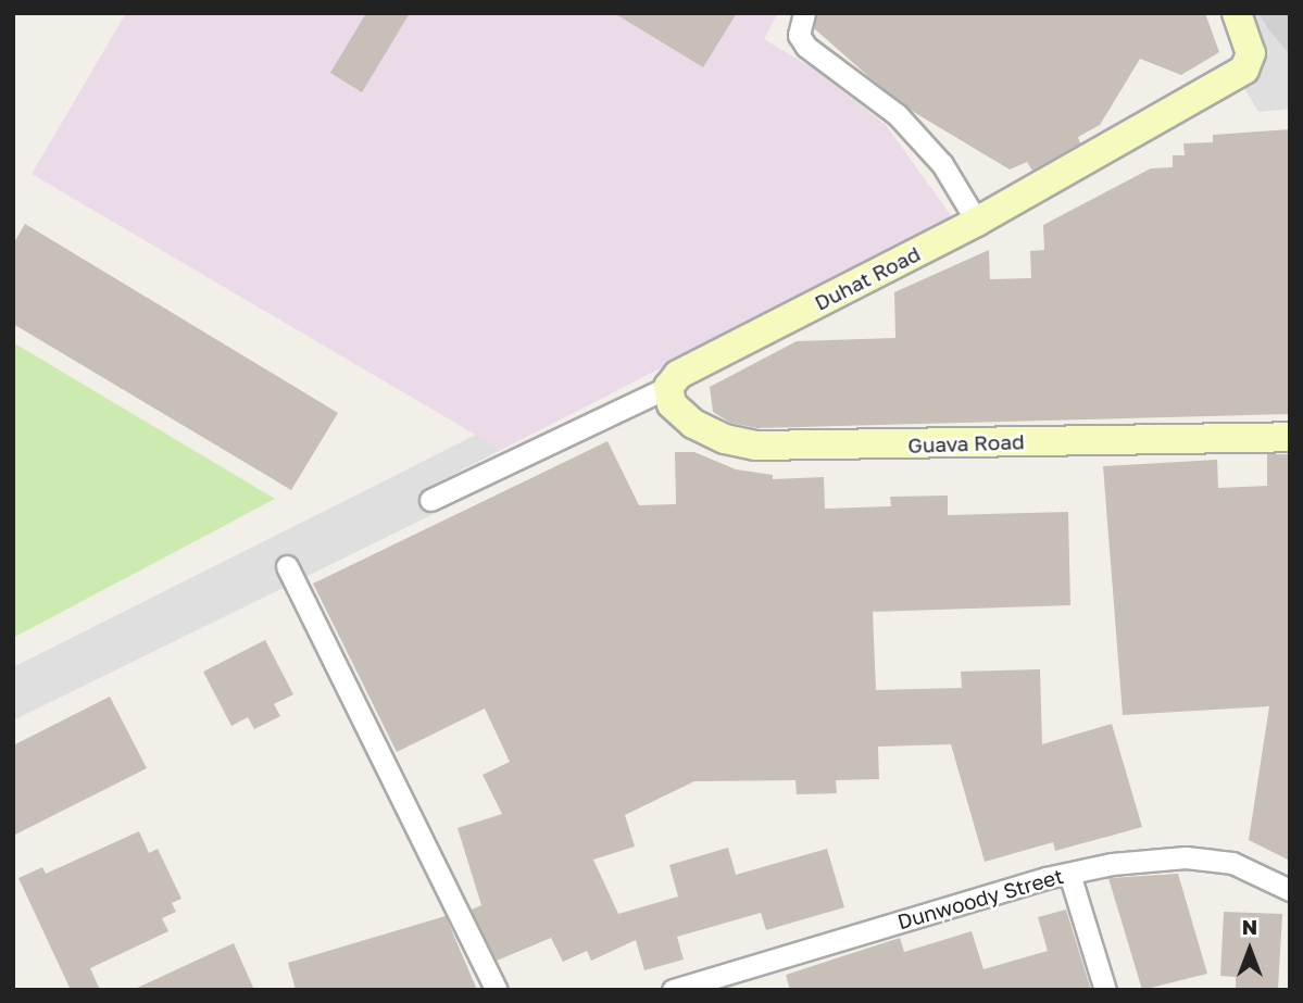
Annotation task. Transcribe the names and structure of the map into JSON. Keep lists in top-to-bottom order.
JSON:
{
  "streets": {
    "street": ["Duhat Road", "Guava Road", "Dunwoody Street"]
  },
  "crossings": [
    ["Duhat Road", "Guava Road"]
  ],
  "north": "top"
}
